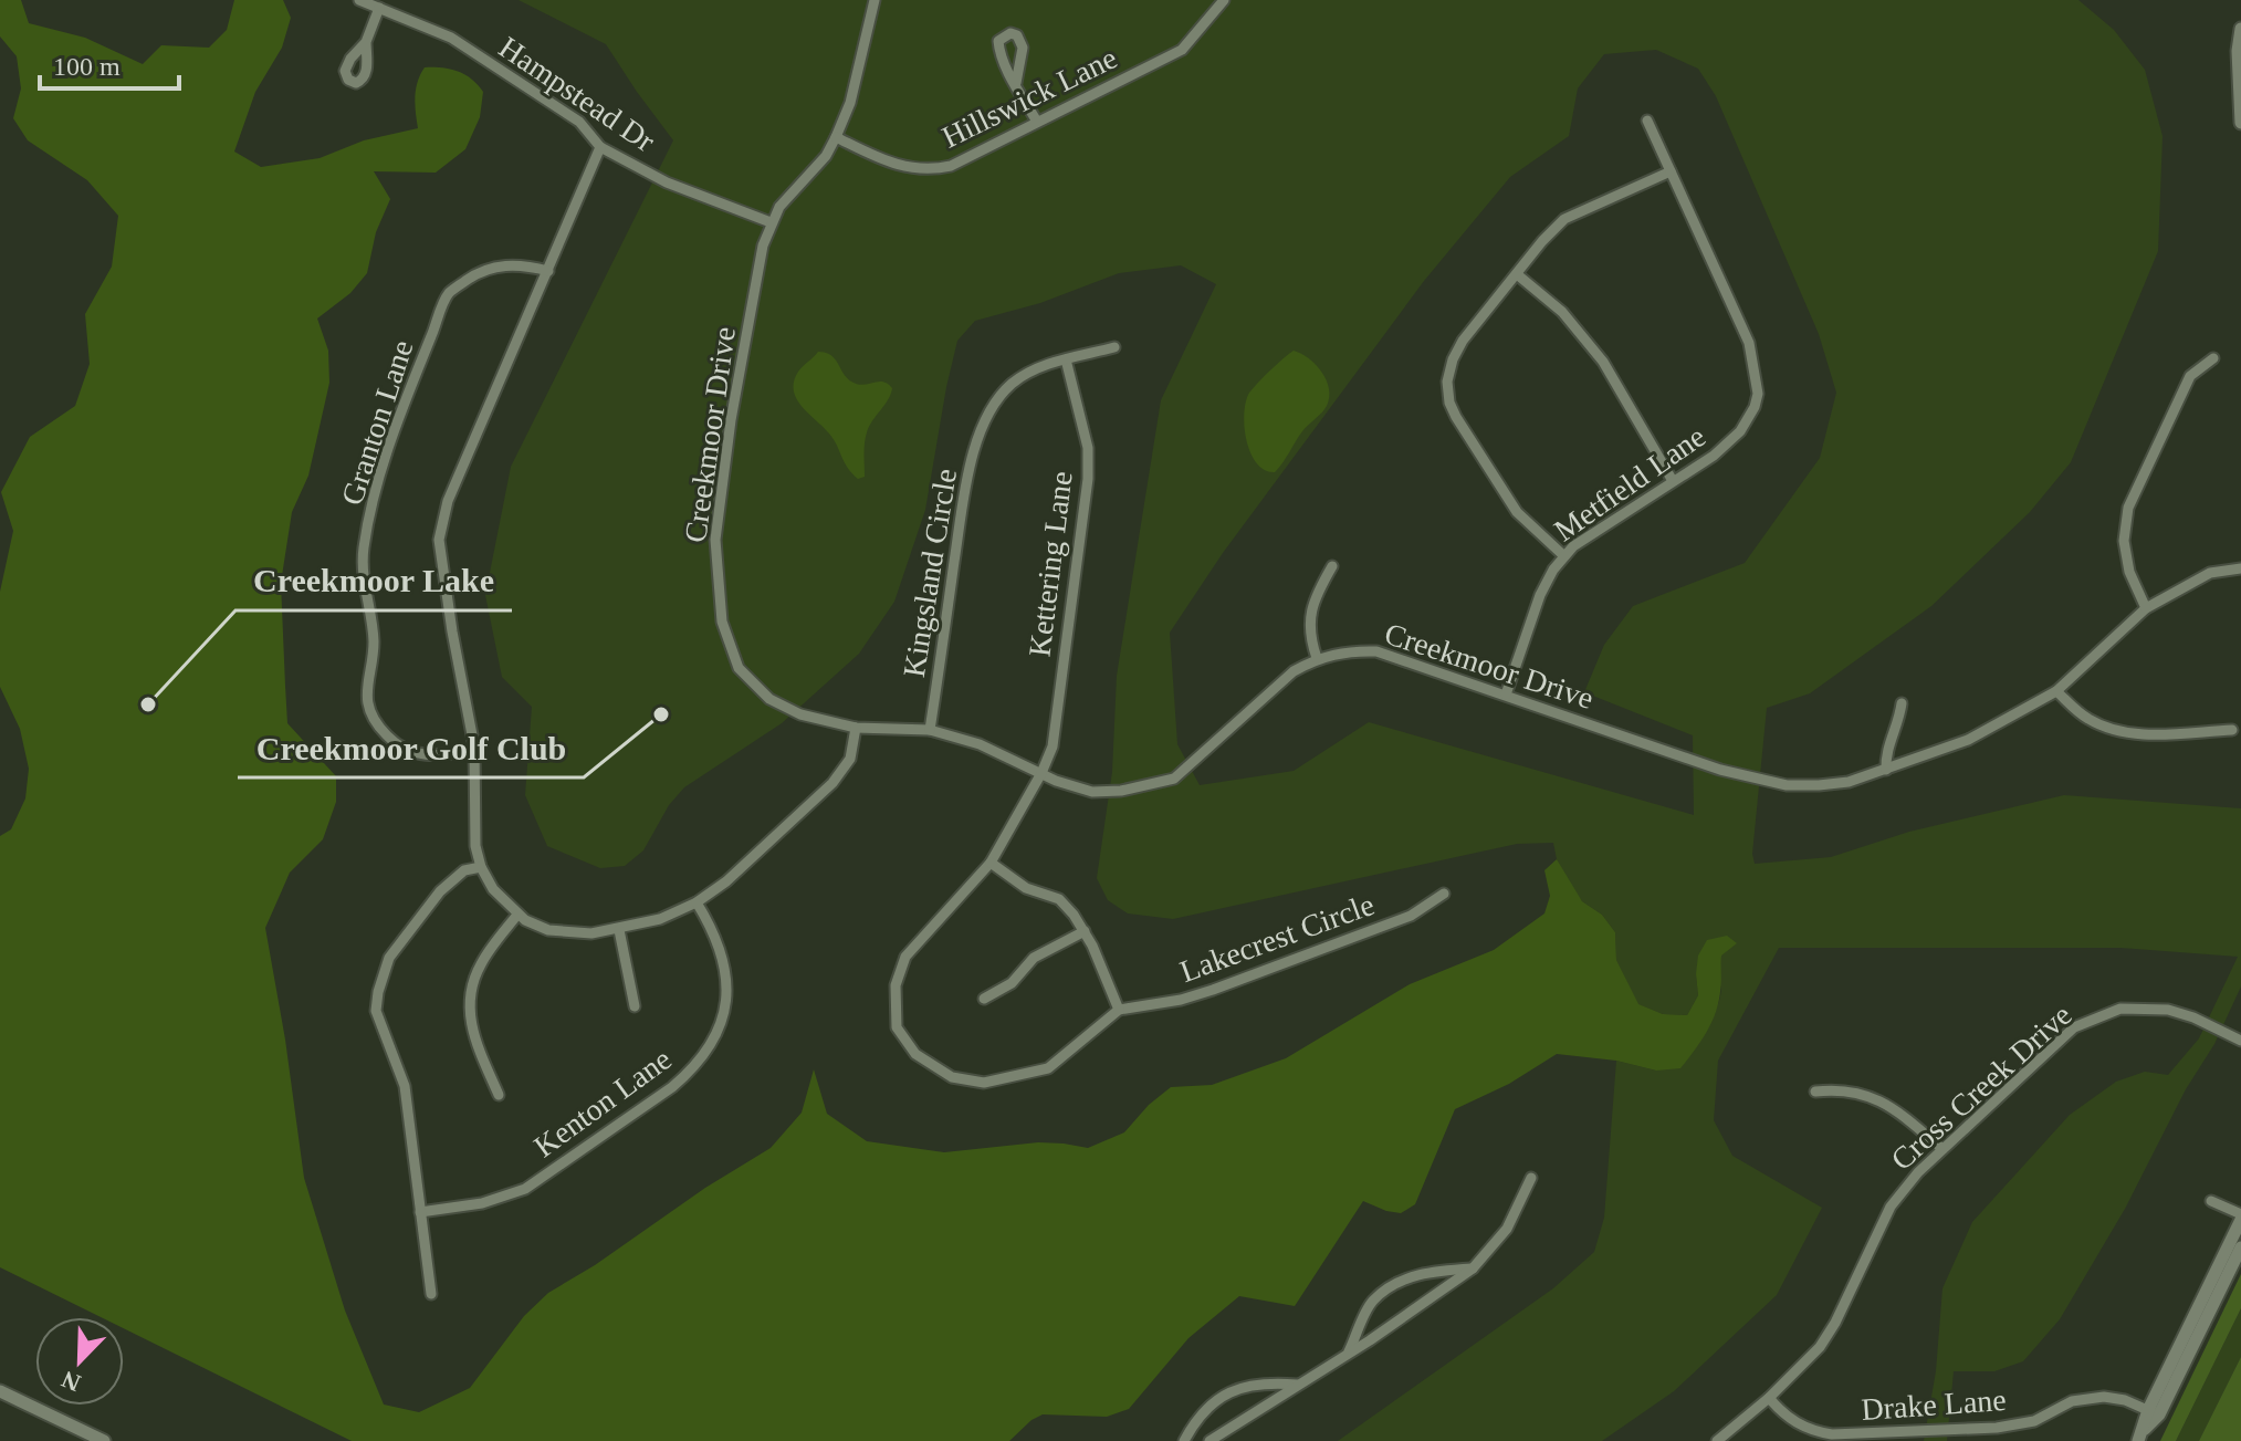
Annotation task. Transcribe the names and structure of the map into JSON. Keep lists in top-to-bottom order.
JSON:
{
  "streets": {
    "street": [
      "Hampstead Dr",
      "Hillswick Lane",
      "Granton Lane",
      "Creekmoor Drive",
      "Metfield Lane",
      "Kettering Lane",
      "Kingsland Circle",
      "Lakecrest Circle",
      "Cross Creek Drive",
      "Kenton Lane",
      "Drake Lane"
    ]
  },
  "crossings": [
    ["Hampstead Dr", "Creekmoor Drive"],
    ["Hillswick Lane", "Creekmoor Drive"],
    ["Creekmoor Drive", "Metfield Lane"],
    ["Creekmoor Drive", "Kettering Lane"],
    ["Creekmoor Drive", "Kingsland Circle"],
    ["Kettering Lane", "Kingsland Circle"],
    ["Cross Creek Drive", "Drake Lane"]
  ],
  "places": ["Creekmoor Lake", "Creekmoor Golf Club"],
  "scale_bar": "100 m",
  "north": "bottom left"
}
